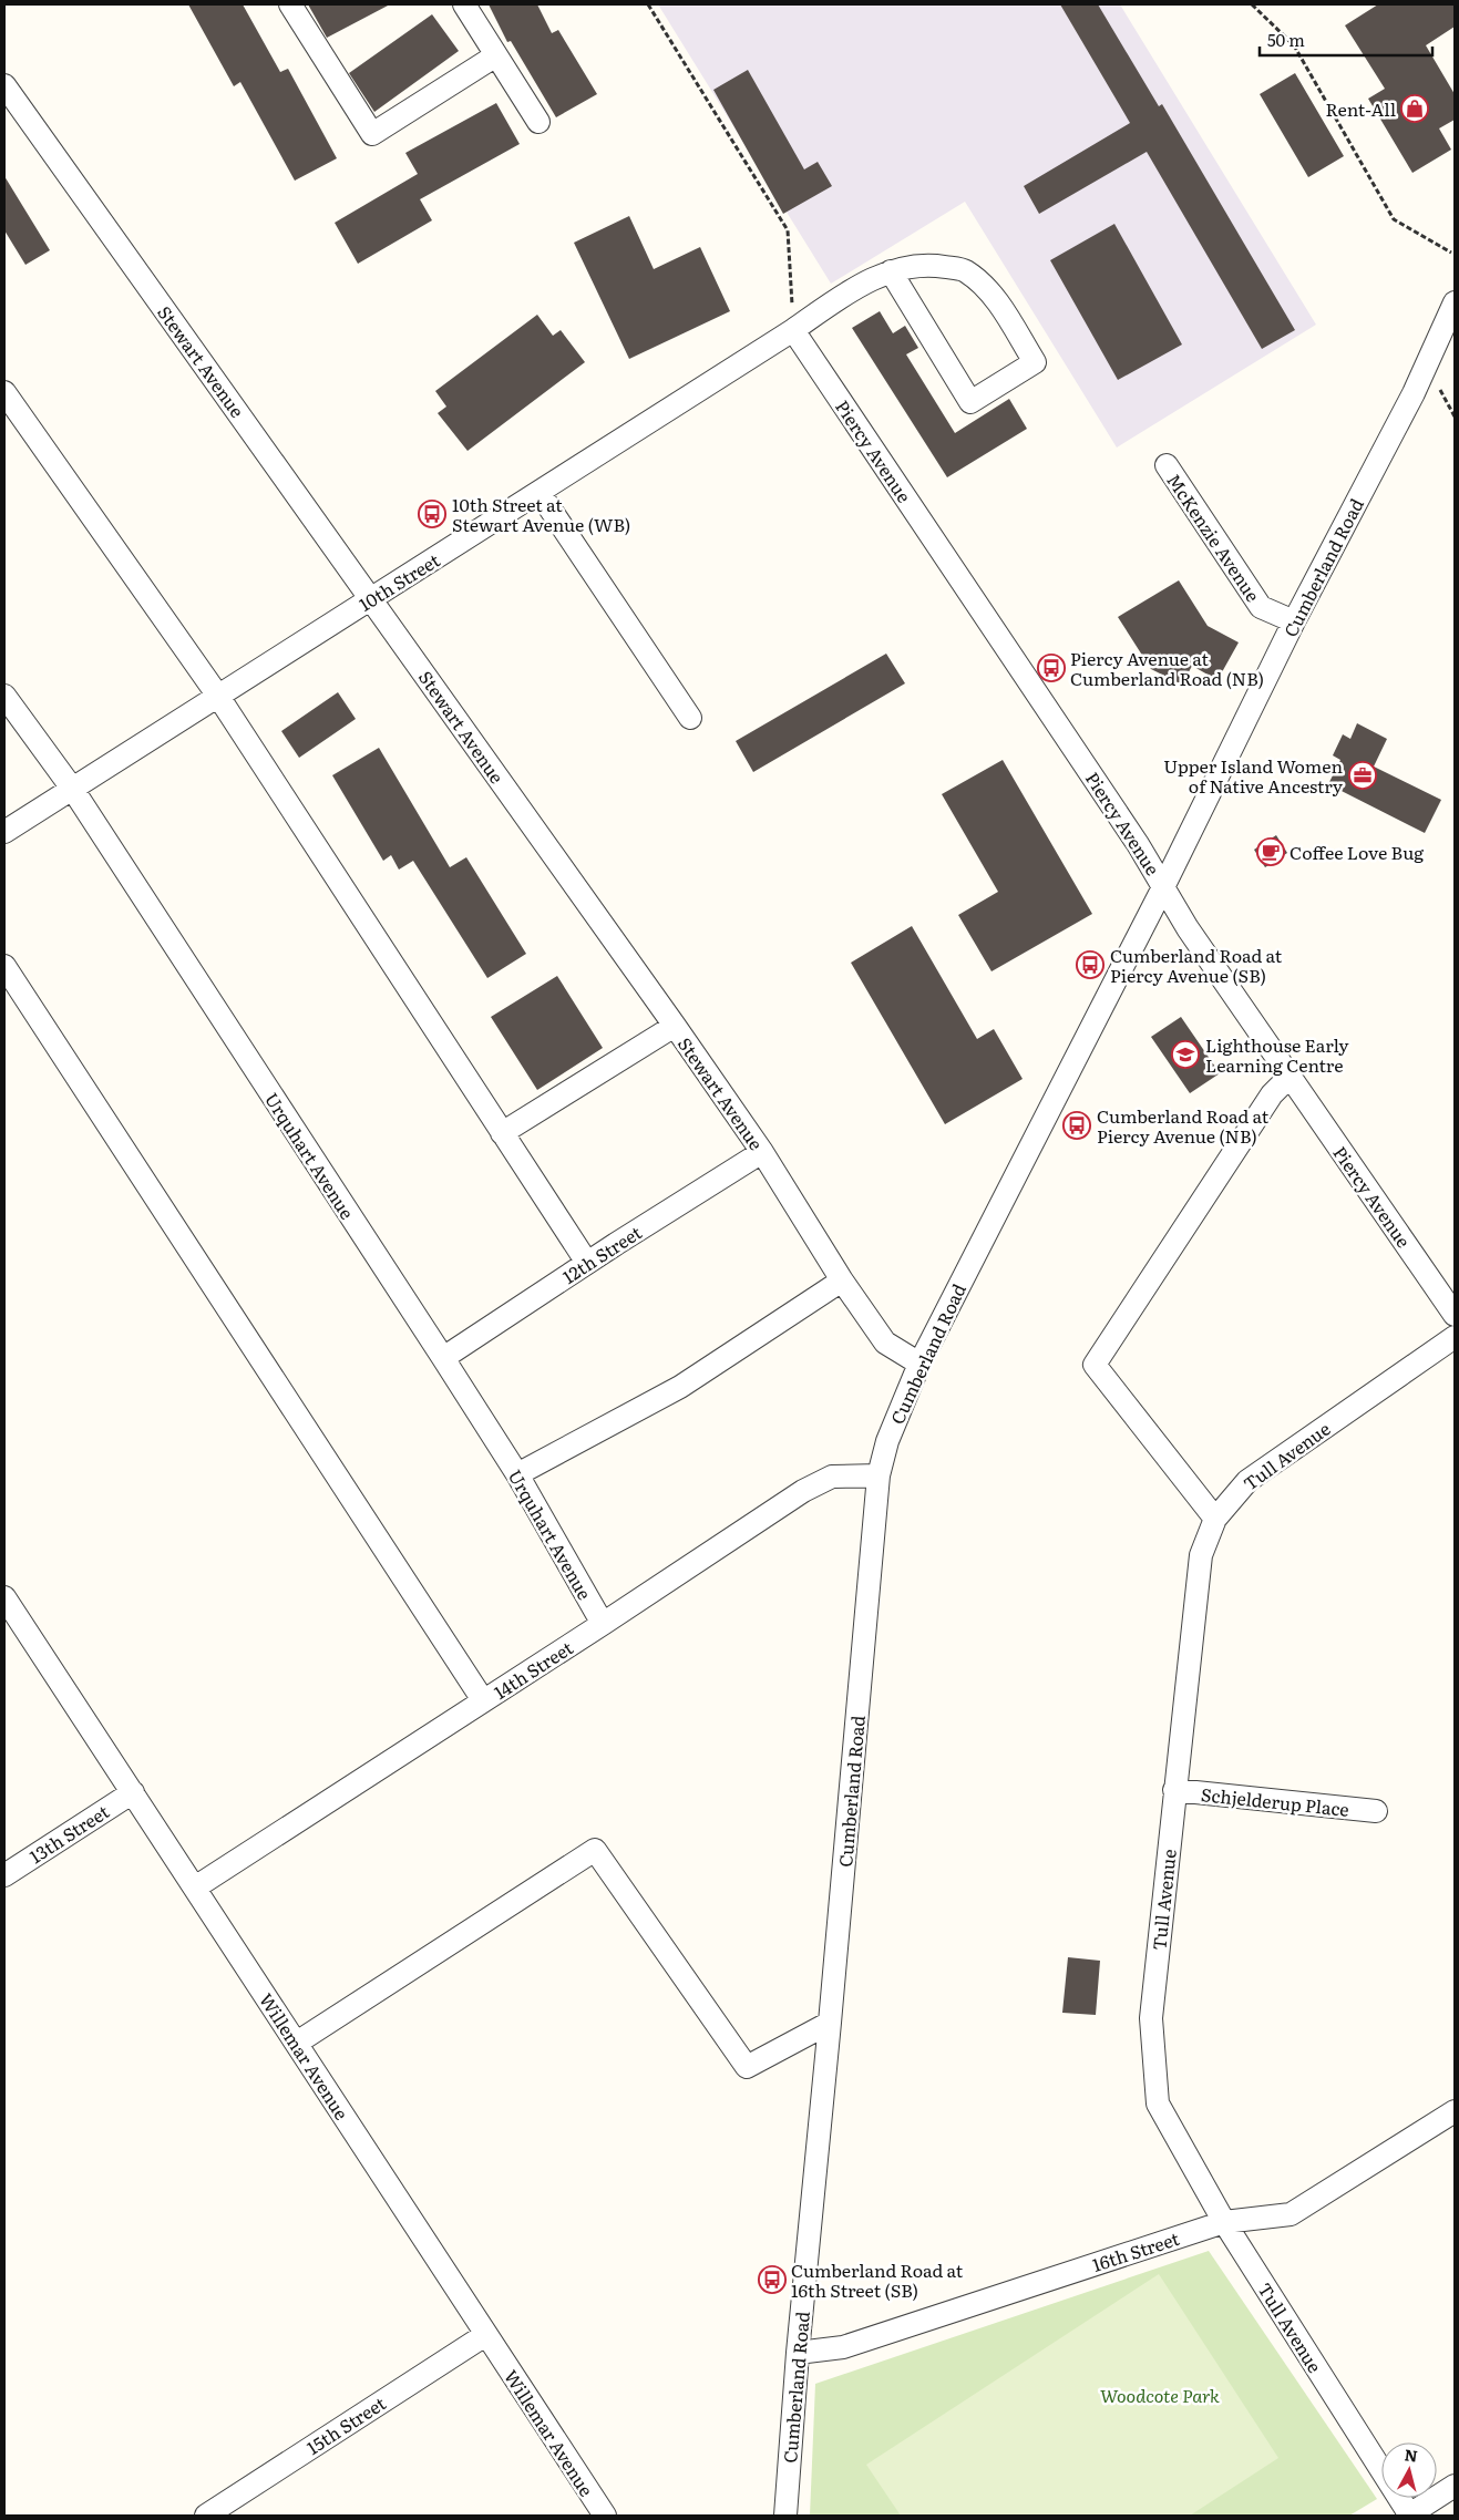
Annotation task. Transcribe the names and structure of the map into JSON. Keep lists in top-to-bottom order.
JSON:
{
  "streets": {
    "street": [
      "Stewart Avenue",
      "Piercy Avenue",
      "McKenzie Avenue",
      "Cumberland Road",
      "10th Street",
      "Urquhart Avenue",
      "12th Street",
      "Tull Avenue",
      "14th Street",
      "Schjelderup Place",
      "13th Street",
      "Willemar Avenue",
      "16th Street",
      "15th Street"
    ]
  },
  "crossings": [
    ["Stewart Avenue", "Cumberland Road"],
    ["Stewart Avenue", "10th Street"],
    ["Stewart Avenue", "12th Street"],
    ["Piercy Avenue", "Cumberland Road"],
    ["Piercy Avenue", "10th Street"],
    ["McKenzie Avenue", "Cumberland Road"],
    ["Cumberland Road", "14th Street"],
    ["Cumberland Road", "16th Street"],
    ["10th Street", "Urquhart Avenue"],
    ["Urquhart Avenue", "12th Street"],
    ["Urquhart Avenue", "14th Street"],
    ["Tull Avenue", "Schjelderup Place"],
    ["Tull Avenue", "16th Street"],
    ["14th Street", "Willemar Avenue"],
    ["13th Street", "Willemar Avenue"],
    ["Willemar Avenue", "15th Street"]
  ],
  "parks": ["Woodcote Park"],
  "places": {
    "shop": ["Rent-All"],
    "bus stop": [
      "10th Street at Stewart Avenue (WB)",
      "Piercy Avenue at Cumberland Road (NB)",
      "Cumberland Road at Piercy Avenue (SB)",
      "Cumberland Road at Piercy Avenue (NB)",
      "Cumberland Road at 16th Street (SB)"
    ],
    "office": ["Upper Island Women of Native Ancestry"],
    "cafe": ["Coffee Love Bug"],
    "school or university": ["Lighthouse Early Learning Centre"]
  },
  "scale_bar": "50 m",
  "north": "top"
}
